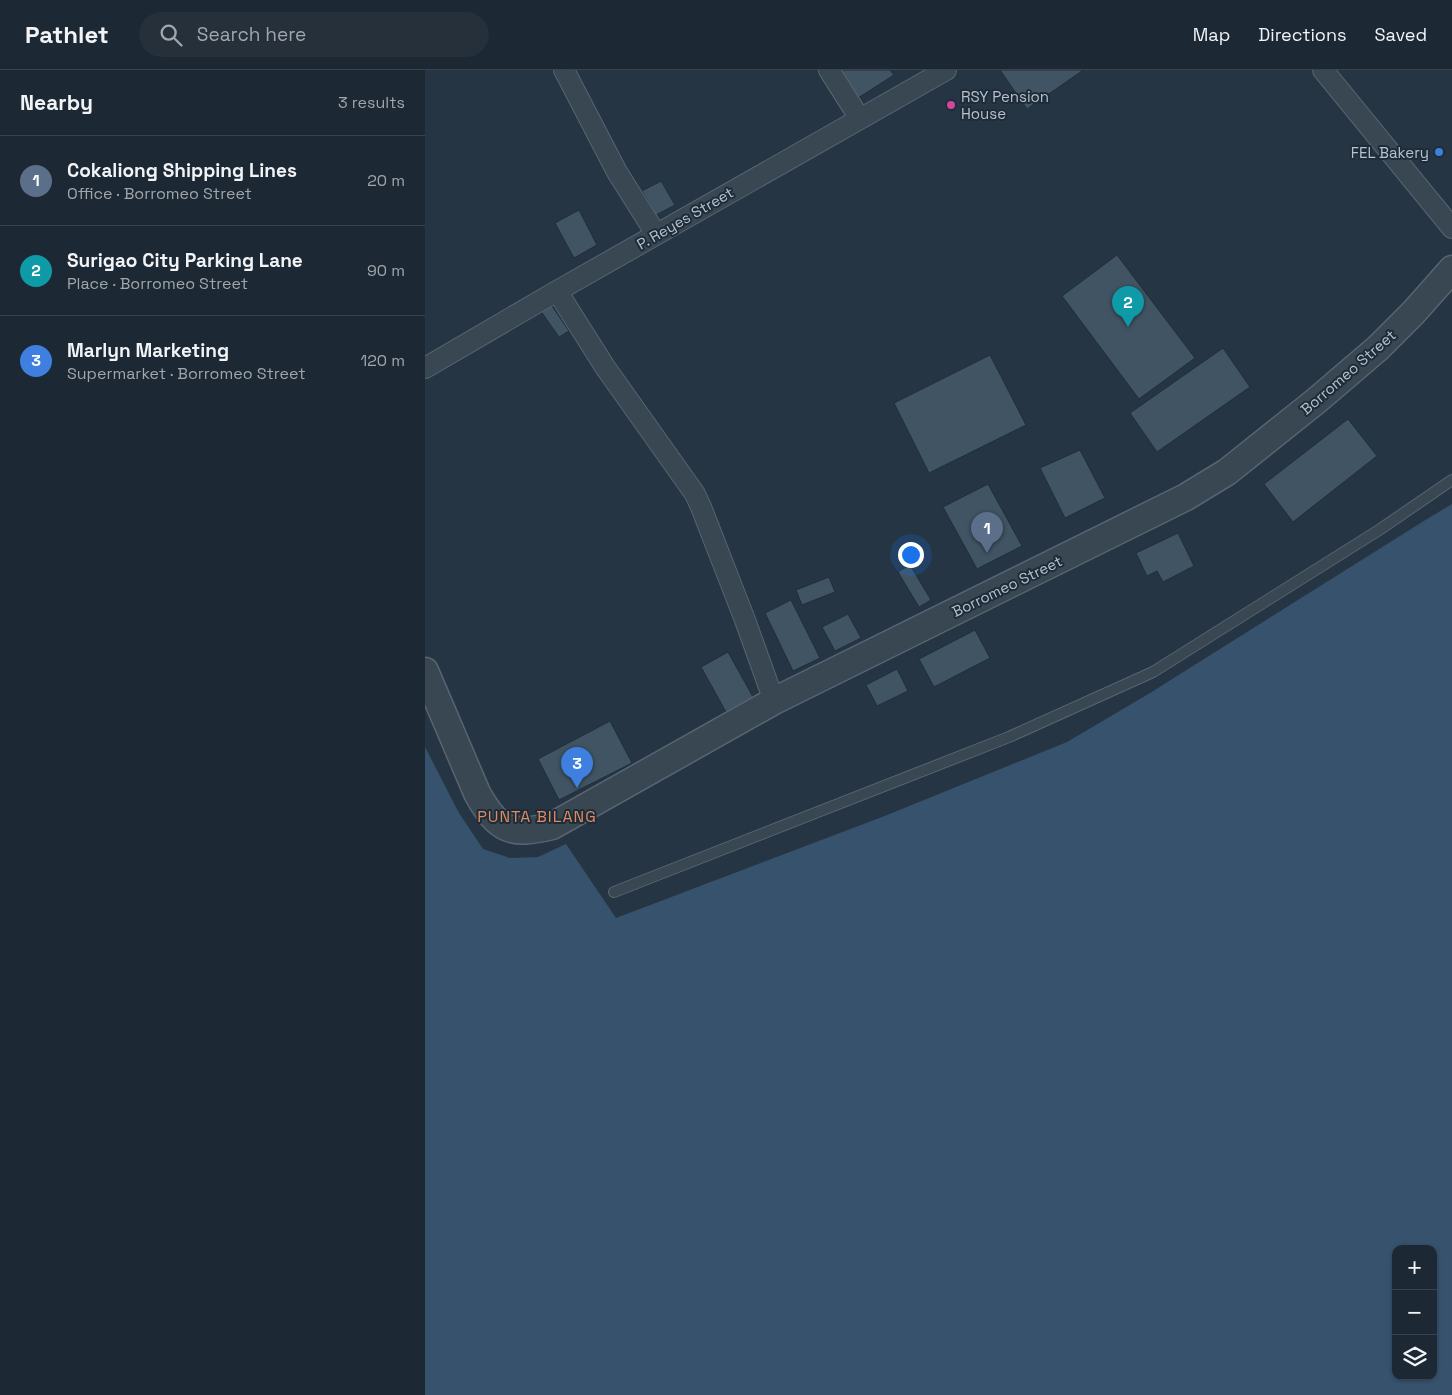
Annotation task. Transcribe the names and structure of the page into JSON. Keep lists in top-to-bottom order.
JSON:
{
  "streets": {
    "street": ["P. Reyes Street", "Borromeo Street"]
  },
  "districts": ["PUNTA BILANG"],
  "places": ["RSY Pension House", "FEL Bakery"],
  "page": {
    "header": "Pathlet",
    "search": "Search here",
    "nav": ["Map", "Directions", "Saved"],
    "heading": ["Nearby", "3 results"],
    "list": [
      {
        "mark": "1",
        "name": "Cokaliong Shipping Lines",
        "note": "Office · Borromeo Street",
        "value": "20 m"
      },
      {
        "mark": "2",
        "name": "Surigao City Parking Lane",
        "note": "Place · Borromeo Street",
        "value": "90 m"
      },
      {
        "mark": "3",
        "name": "Marlyn Marketing",
        "note": "Supermarket · Borromeo Street",
        "value": "120 m"
      }
    ],
    "pins": ["2", "1", "3"],
    "map_buttons": ["+", "−"]
  }
}
